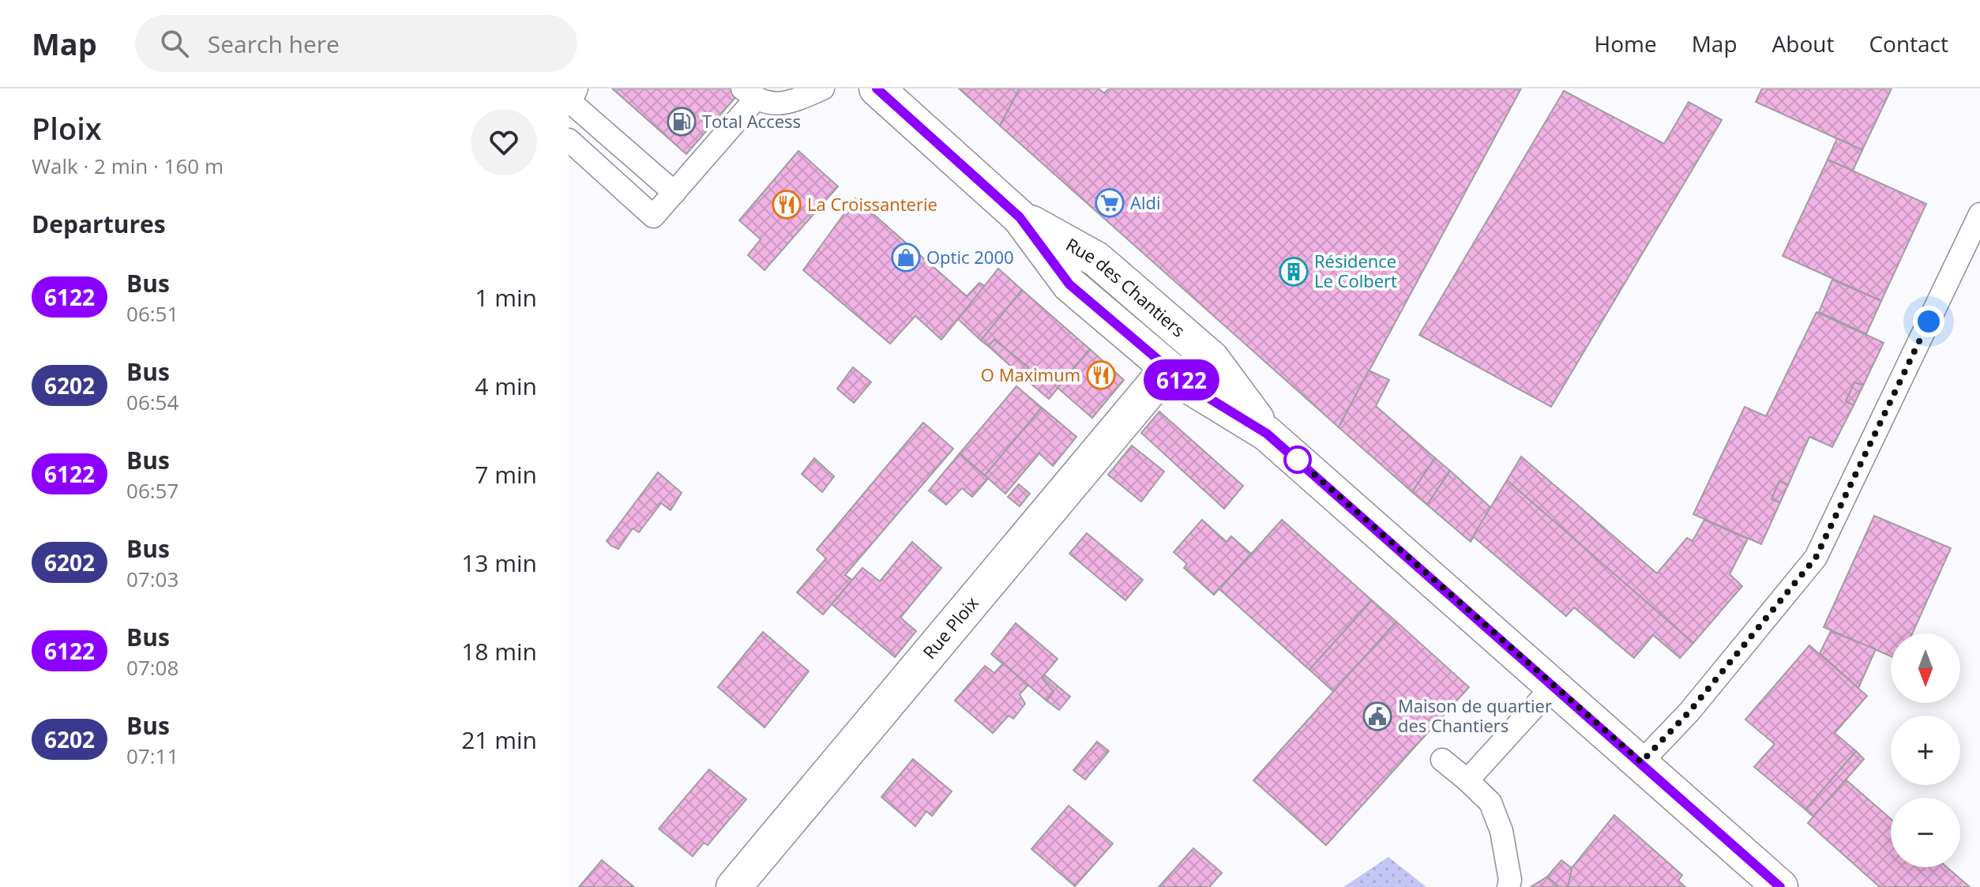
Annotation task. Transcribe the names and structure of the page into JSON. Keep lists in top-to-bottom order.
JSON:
{
  "streets": {
    "main road": ["Rue des Chantiers", "Rue Ploix"]
  },
  "crossings": [
    ["Rue des Chantiers", "Rue Ploix"]
  ],
  "places": {
    "fuel station": ["Total Access"],
    "supermarket": ["Aldi"],
    "restaurant": ["La Croissanterie", "O Maximum"],
    "shop": ["Optic 2000"],
    "building": ["Résidence Le Colbert"],
    "public building": ["Maison de quartier des Chantiers"]
  },
  "lines": ["bus line 6122"],
  "north": "bottom",
  "page": {
    "header": "Map",
    "search": "Search here",
    "nav": [
      "Home",
      "Map",
      "About",
      "Contact"
    ],
    "heading": [
      ["Ploix", "Walk · 2 min · 160 m"],
      "Departures"
    ],
    "on_map": "6122",
    "list": [
      {
        "mark": "6122",
        "name": "Bus",
        "note": "06:51",
        "value": "1 min"
      },
      {
        "mark": "6202",
        "name": "Bus",
        "note": "06:54",
        "value": "4 min"
      },
      {
        "mark": "6122",
        "name": "Bus",
        "note": "06:57",
        "value": "7 min"
      },
      {
        "mark": "6202",
        "name": "Bus",
        "note": "07:03",
        "value": "13 min"
      },
      {
        "mark": "6122",
        "name": "Bus",
        "note": "07:08",
        "value": "18 min"
      },
      {
        "mark": "6202",
        "name": "Bus",
        "note": "07:11",
        "value": "21 min"
      }
    ],
    "map_buttons": ["+", "−"]
  }
}
